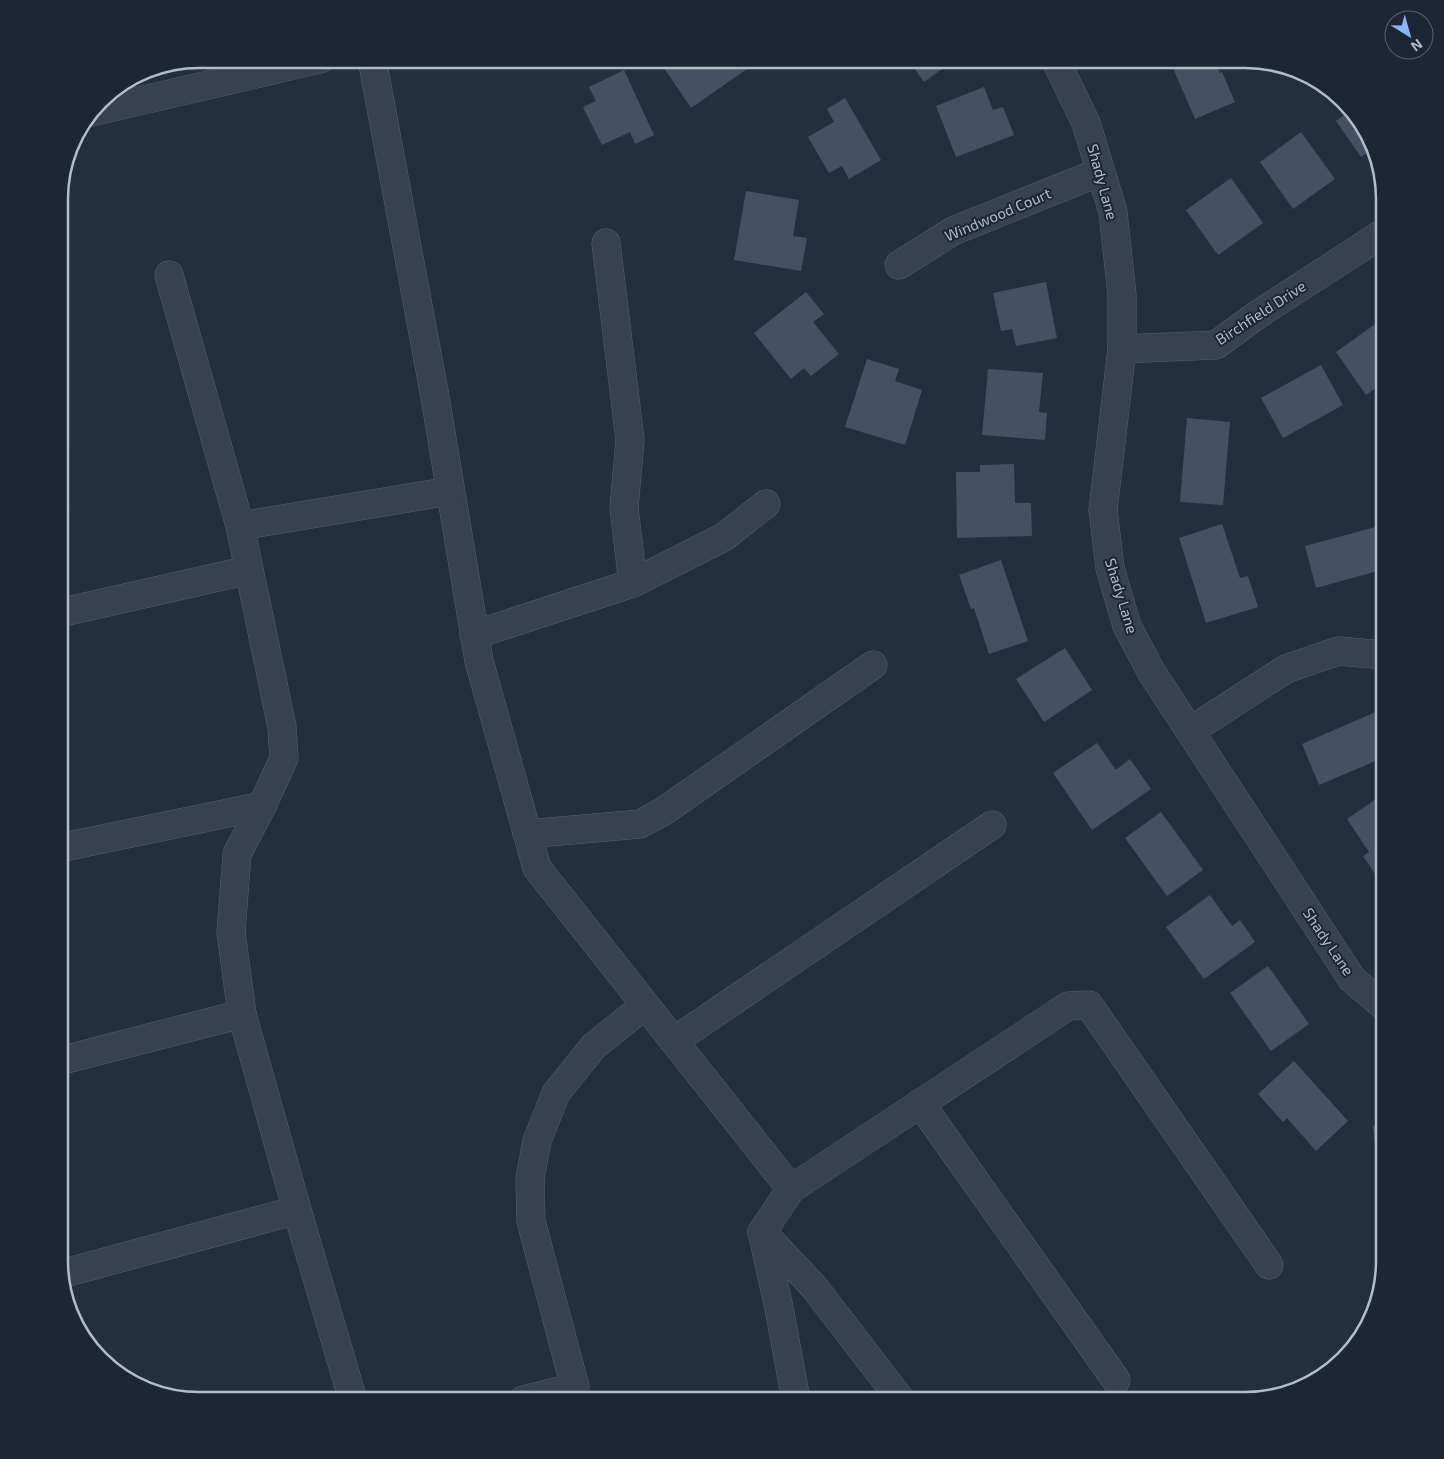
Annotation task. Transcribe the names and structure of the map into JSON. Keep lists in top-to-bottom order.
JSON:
{
  "streets": {
    "street": ["Shady Lane", "Windwood Court", "Birchfield Drive"]
  },
  "crossings": [
    ["Shady Lane", "Windwood Court"],
    ["Shady Lane", "Birchfield Drive"]
  ],
  "north": "bottom right"
}
